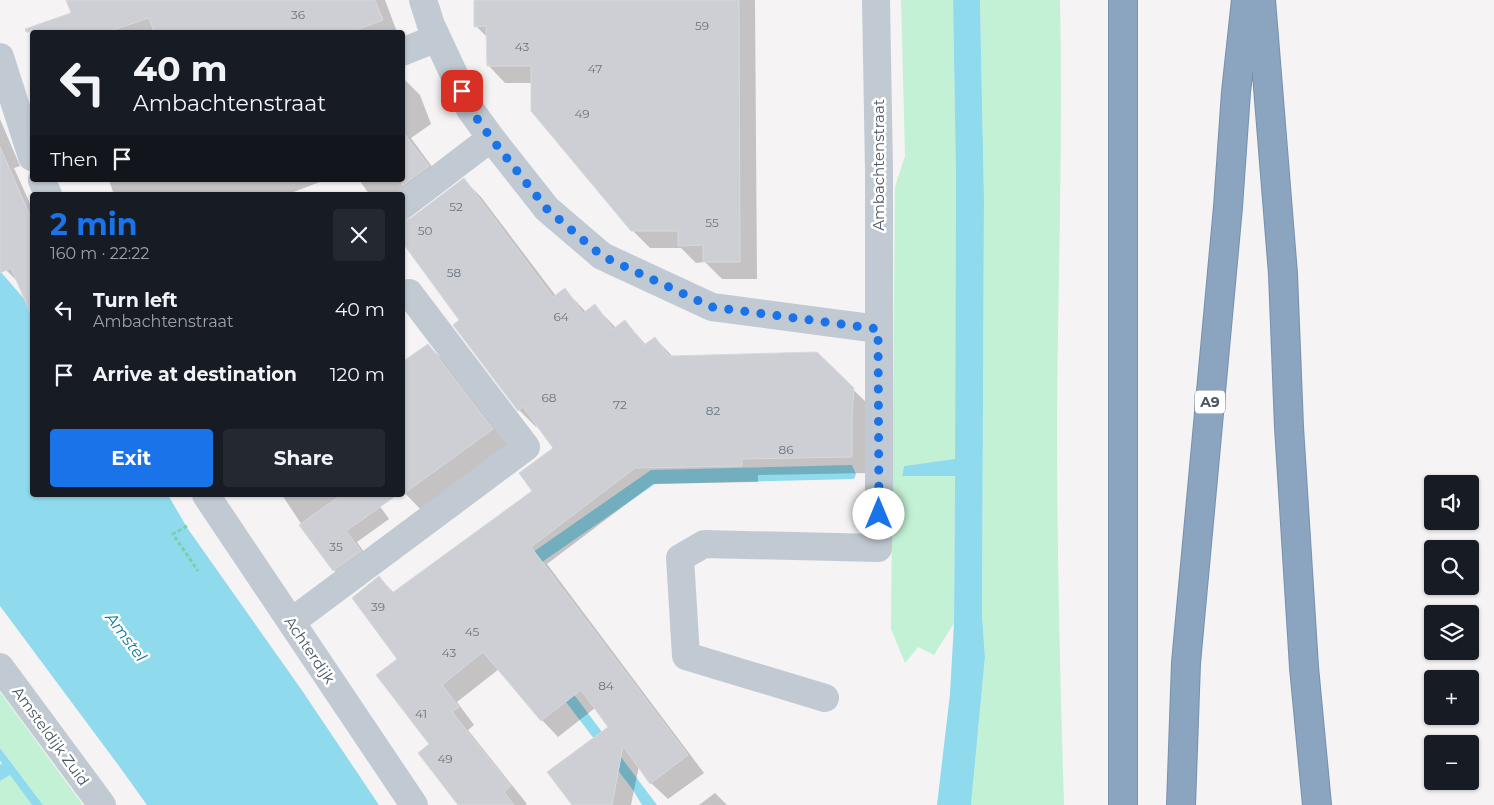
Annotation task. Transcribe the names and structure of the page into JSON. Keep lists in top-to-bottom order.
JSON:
{
  "streets": {
    "highway": ["A9"],
    "street": ["Ambachtenstraat", "Achterdijk", "Amsteldijk Zuid"]
  },
  "water": ["Amstel"],
  "house_numbers": [
    "36",
    "59",
    "43",
    "47",
    "49",
    "52",
    "55",
    "50",
    "58",
    "64",
    "68",
    "72",
    "82",
    "86",
    "35",
    "39",
    "45",
    "43",
    "84",
    "41",
    "49"
  ],
  "page": {
    "turn": ["40 m", "Ambachtenstraat"],
    "then": "Then",
    "heading": ["2 min", "160 m · 22:22"],
    "list": [
      {
        "name": "Turn left",
        "note": "Ambachtenstraat",
        "value": "40 m"
      },
      {
        "name": "Arrive at destination",
        "value": "120 m"
      }
    ],
    "buttons": ["Exit", "Share"],
    "map_buttons": ["+", "−"]
  }
}
